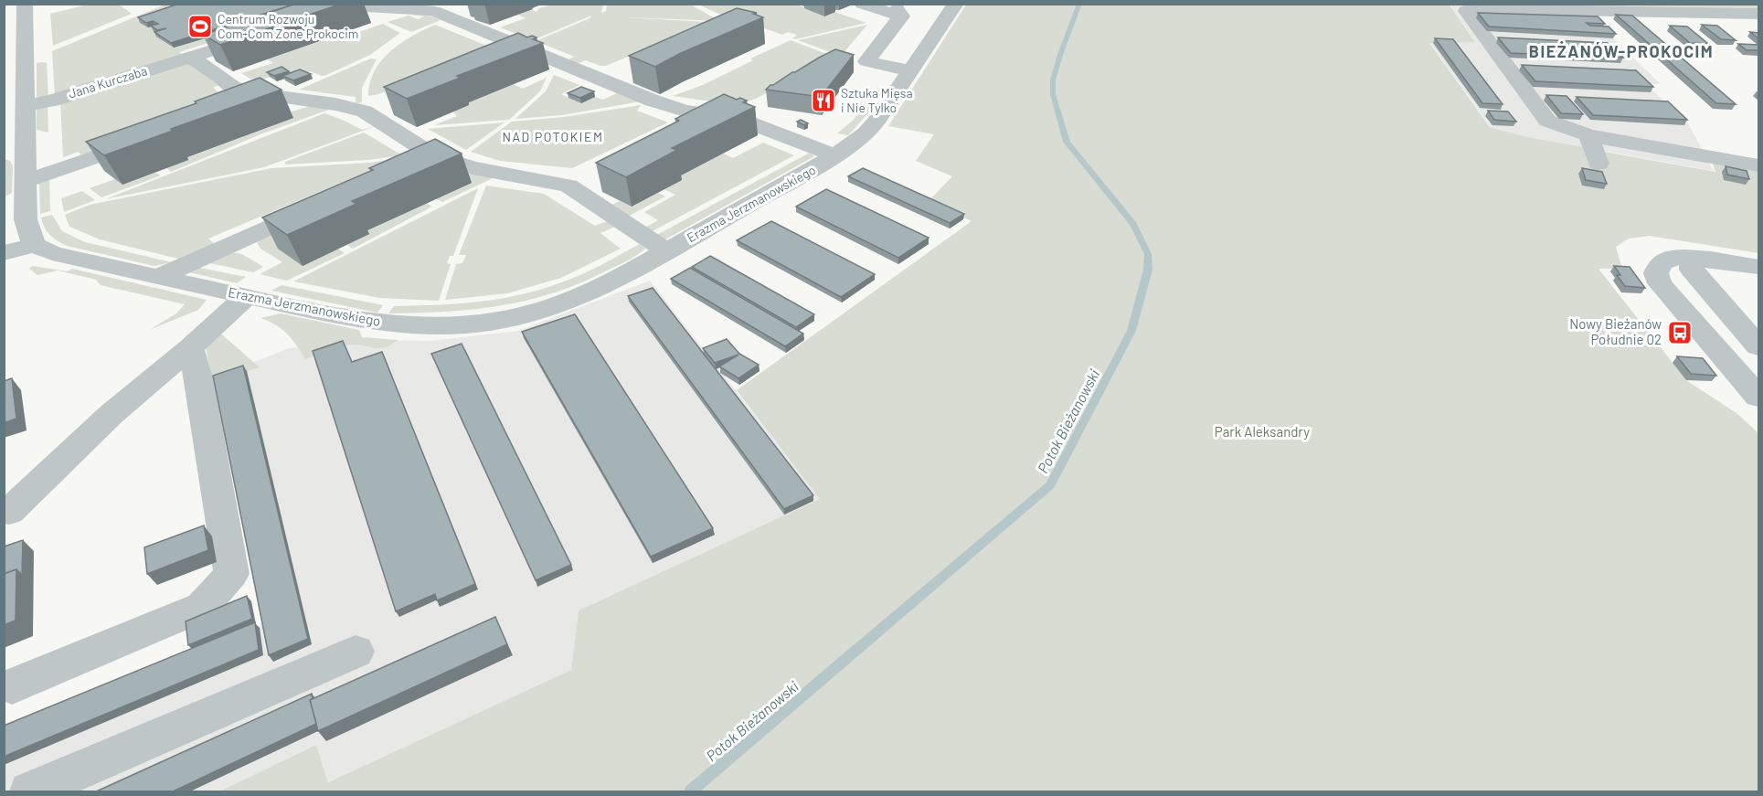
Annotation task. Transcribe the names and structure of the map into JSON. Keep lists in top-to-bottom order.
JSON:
{
  "streets": {
    "street": ["Jana Kurczaba", "Erazma Jerzmanowskiego"]
  },
  "districts": ["BIEŻANÓW-PROKOCIM", "NAD POTOKIEM"],
  "water": ["Potok Bieżanowski"],
  "parks": ["Park Aleksandry"],
  "places": {
    "sports": ["Centrum Rozwoju Com-Com Zone Prokocim"],
    "restaurant": ["Sztuka Mięsa i Nie Tylko"],
    "bus stop": ["Nowy Bieżanów Południe 02"]
  }
}
